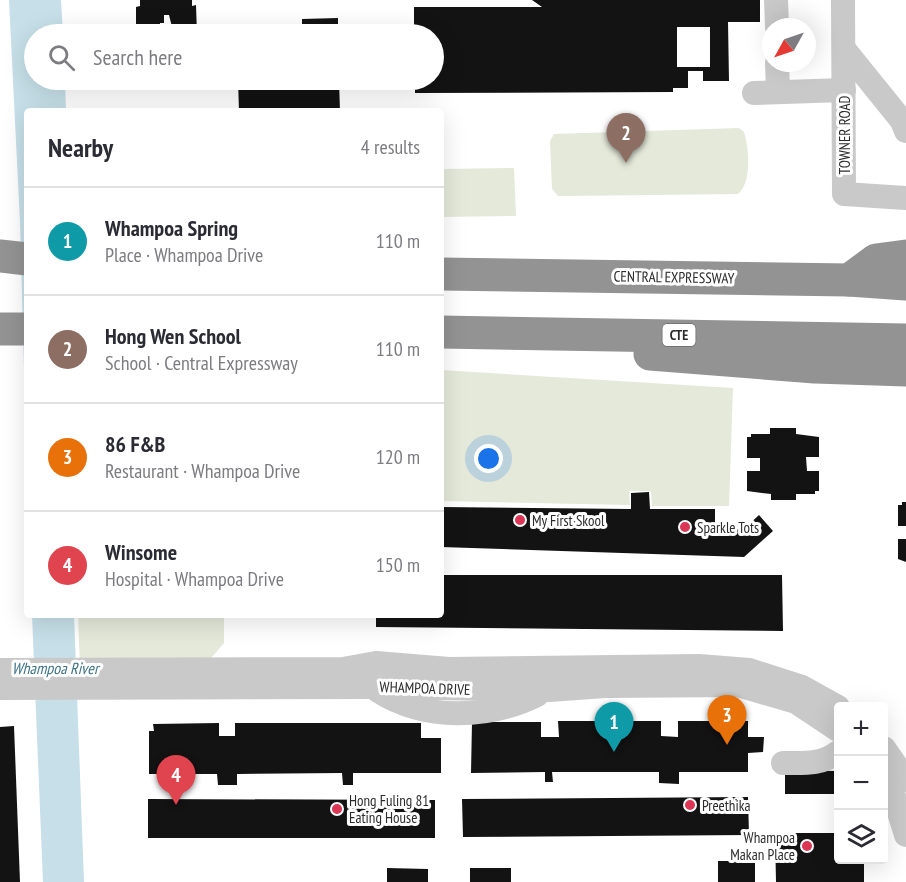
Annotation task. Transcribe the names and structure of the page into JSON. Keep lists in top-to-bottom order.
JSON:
{
  "streets": {
    "highway": ["CENTRAL EXPRESSWAY", "CTE"],
    "street": ["TOWNER ROAD", "WHAMPOA DRIVE"]
  },
  "water": ["Whampoa River"],
  "places": [
    "My First Skool",
    "Sparkle Tots",
    "Preethika",
    "Hong Fuling 81 Eating House",
    "Whampoa Makan Place"
  ],
  "north": "bottom left",
  "page": {
    "search": "Search here",
    "heading": ["Nearby", "4 results"],
    "pins": [
      "2",
      "3",
      "1",
      "4"
    ],
    "list": [
      {
        "mark": "1",
        "name": "Whampoa Spring",
        "note": "Place · Whampoa Drive",
        "value": "110 m"
      },
      {
        "mark": "2",
        "name": "Hong Wen School",
        "note": "School · Central Expressway",
        "value": "110 m"
      },
      {
        "mark": "3",
        "name": "86 F&B",
        "note": "Restaurant · Whampoa Drive",
        "value": "120 m"
      },
      {
        "mark": "4",
        "name": "Winsome",
        "note": "Hospital · Whampoa Drive",
        "value": "150 m"
      }
    ],
    "map_buttons": ["+", "−"]
  }
}
